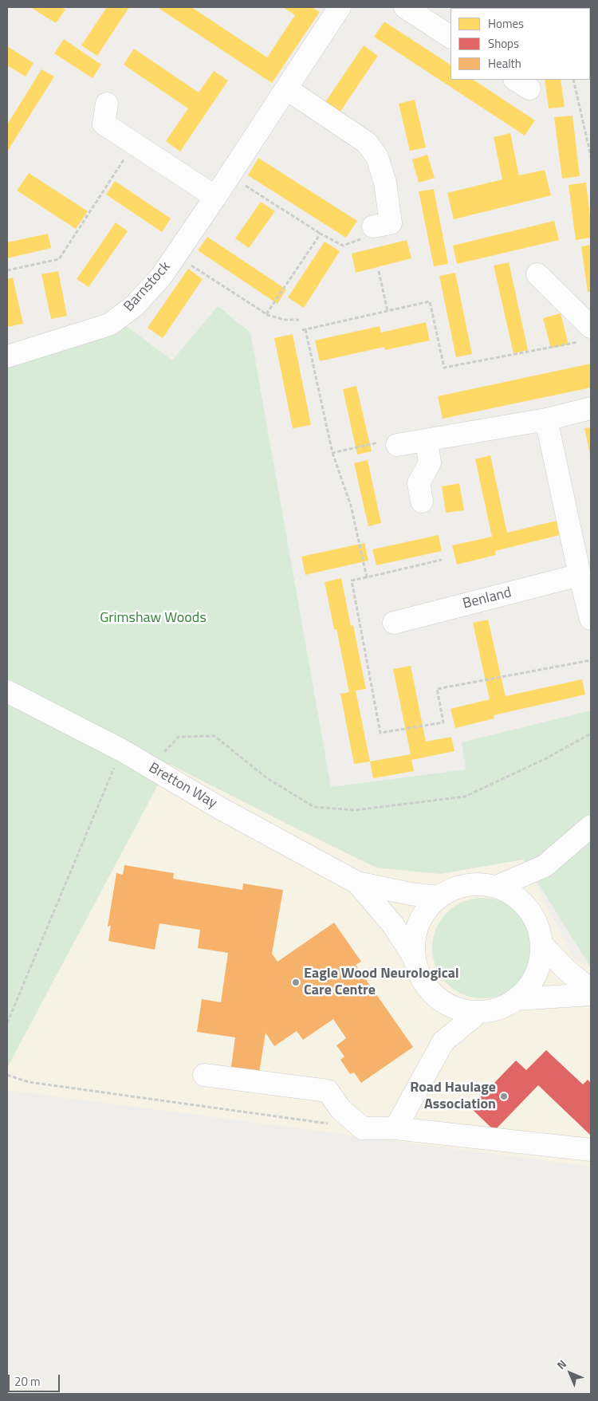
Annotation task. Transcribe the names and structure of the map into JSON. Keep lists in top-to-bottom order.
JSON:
{
  "streets": {
    "street": ["Barnstock", "Benland", "Bretton Way"]
  },
  "parks": ["Grimshaw Woods"],
  "places": ["Eagle Wood Neurological Care Centre", "Road Haulage Association"],
  "legend": ["Homes", "Shops", "Health"],
  "scale_bar": "20 m",
  "north": "top left"
}
